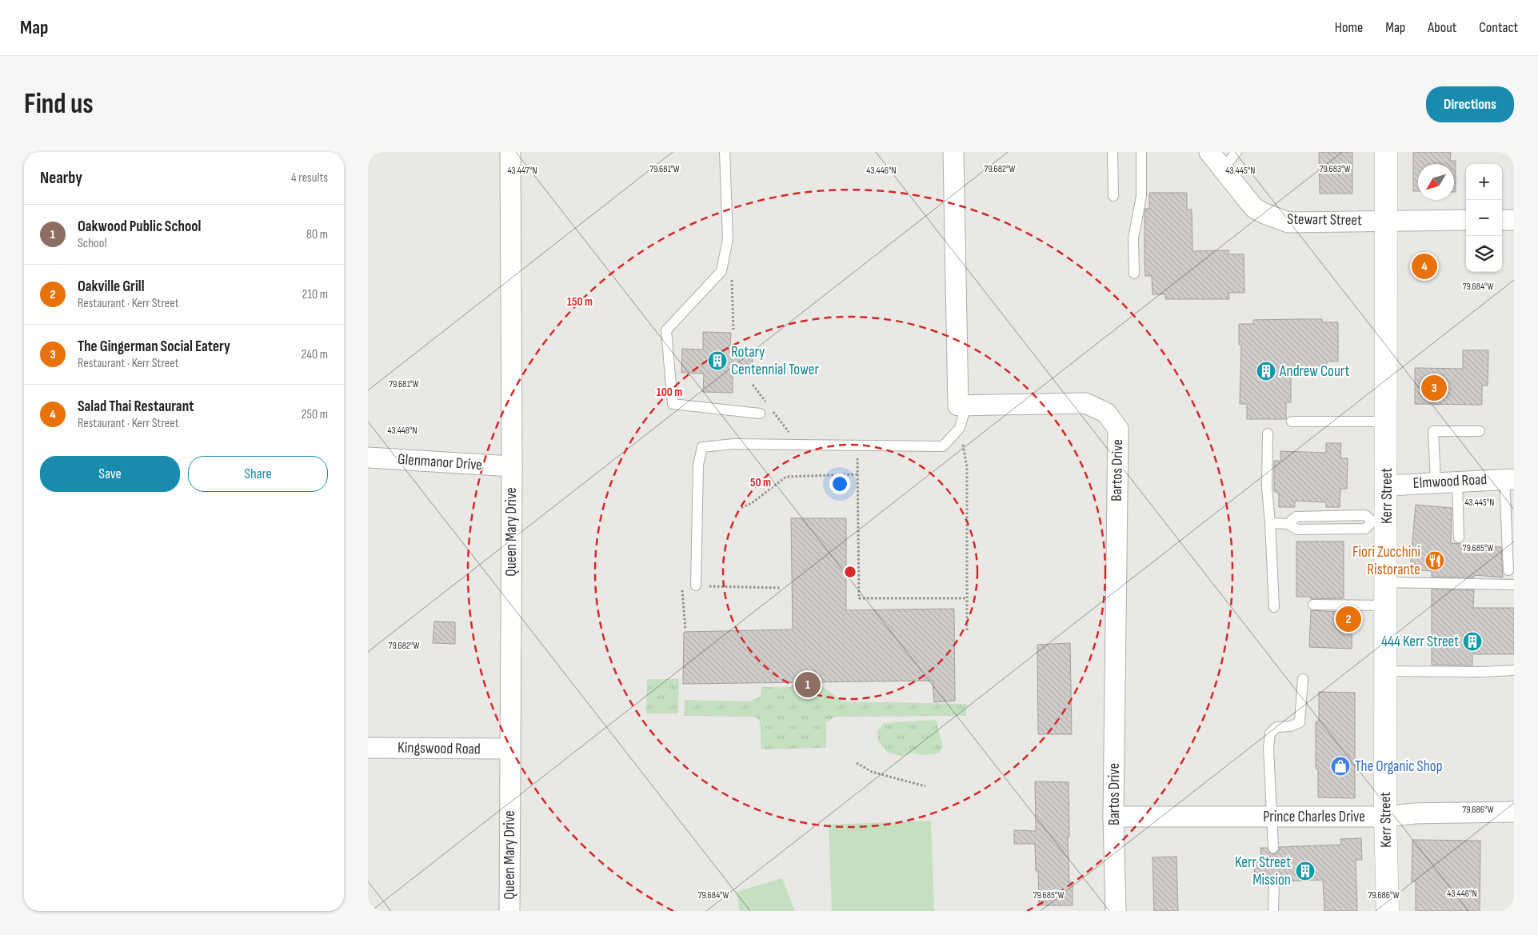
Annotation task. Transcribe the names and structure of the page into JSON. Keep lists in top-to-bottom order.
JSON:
{
  "streets": {
    "main road": ["Kerr Street"],
    "street": [
      "Stewart Street",
      "Glenmanor Drive",
      "Bartos Drive",
      "Elmwood Road",
      "Queen Mary Drive",
      "Kingswood Road",
      "Prince Charles Drive"
    ]
  },
  "crossings": [
    ["Stewart Street", "Kerr Street"],
    ["Glenmanor Drive", "Queen Mary Drive"],
    ["Bartos Drive", "Prince Charles Drive"],
    ["Elmwood Road", "Kerr Street"],
    ["Kerr Street", "Prince Charles Drive"],
    ["Queen Mary Drive", "Kingswood Road"]
  ],
  "places": {
    "building": [
      "Rotary Centennial Tower",
      "Andrew Court",
      "444 Kerr Street",
      "Kerr Street Mission"
    ],
    "restaurant": ["Fiori Zucchini Ristorante"],
    "shop": ["The Organic Shop"]
  },
  "north": "bottom left",
  "page": {
    "header": "Map",
    "nav": [
      "Home",
      "Map",
      "About",
      "Contact"
    ],
    "buttons": [
      "Directions",
      ["Save", "Share"]
    ],
    "title": "Find us",
    "heading": ["Nearby", "4 results"],
    "map_buttons": ["+", "−"],
    "list": [
      {
        "mark": "1",
        "name": "Oakwood Public School",
        "note": "School",
        "value": "80 m"
      },
      {
        "mark": "2",
        "name": "Oakville Grill",
        "note": "Restaurant · Kerr Street",
        "value": "210 m"
      },
      {
        "mark": "3",
        "name": "The Gingerman Social Eatery",
        "note": "Restaurant · Kerr Street",
        "value": "240 m"
      },
      {
        "mark": "4",
        "name": "Salad Thai Restaurant",
        "note": "Restaurant · Kerr Street",
        "value": "250 m"
      }
    ],
    "pins": [
      "4",
      "3",
      "2",
      "1"
    ]
  },
  "coordinates": [
    "79.681°W",
    "79.682°W",
    "79.683°W",
    "43.447°N",
    "43.446°N",
    "43.445°N",
    "79.684°W",
    "43.448°N",
    "79.685°W",
    "79.686°W"
  ],
  "rings": ["150 m", "100 m", "50 m"]
}
